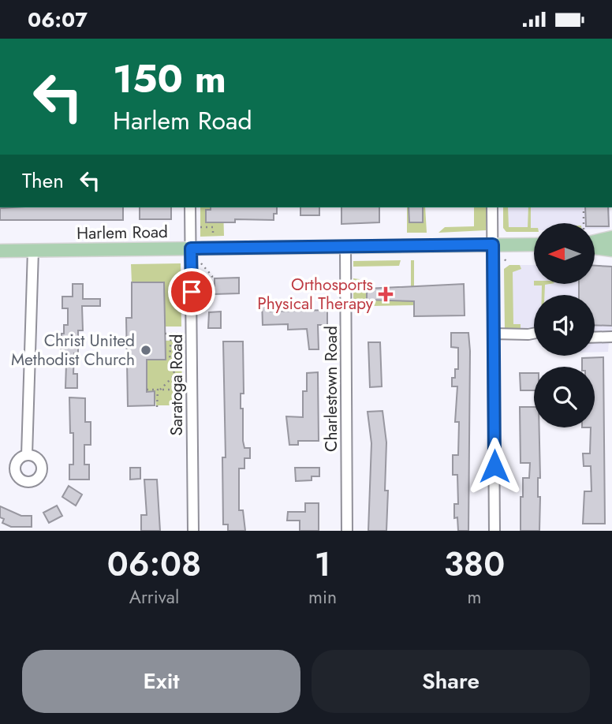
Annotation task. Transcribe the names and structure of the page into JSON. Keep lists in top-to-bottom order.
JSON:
{
  "streets": {
    "main road": ["Harlem Road"],
    "street": ["Saratoga Road", "Charlestown Road"]
  },
  "crossings": [
    ["Harlem Road", "Saratoga Road"],
    ["Harlem Road", "Charlestown Road"]
  ],
  "places": {
    "health": ["Orthosports Physical Therapy"],
    "other": ["Christ United Methodist Church"]
  },
  "north": "left",
  "page": {
    "status": "06:07",
    "turn": ["150 m", "Harlem Road"],
    "then": "Then",
    "eta": [
      "06:08",
      "Arrival",
      "1",
      "min",
      "380",
      "m"
    ],
    "buttons": ["Exit", "Share"]
  }
}
